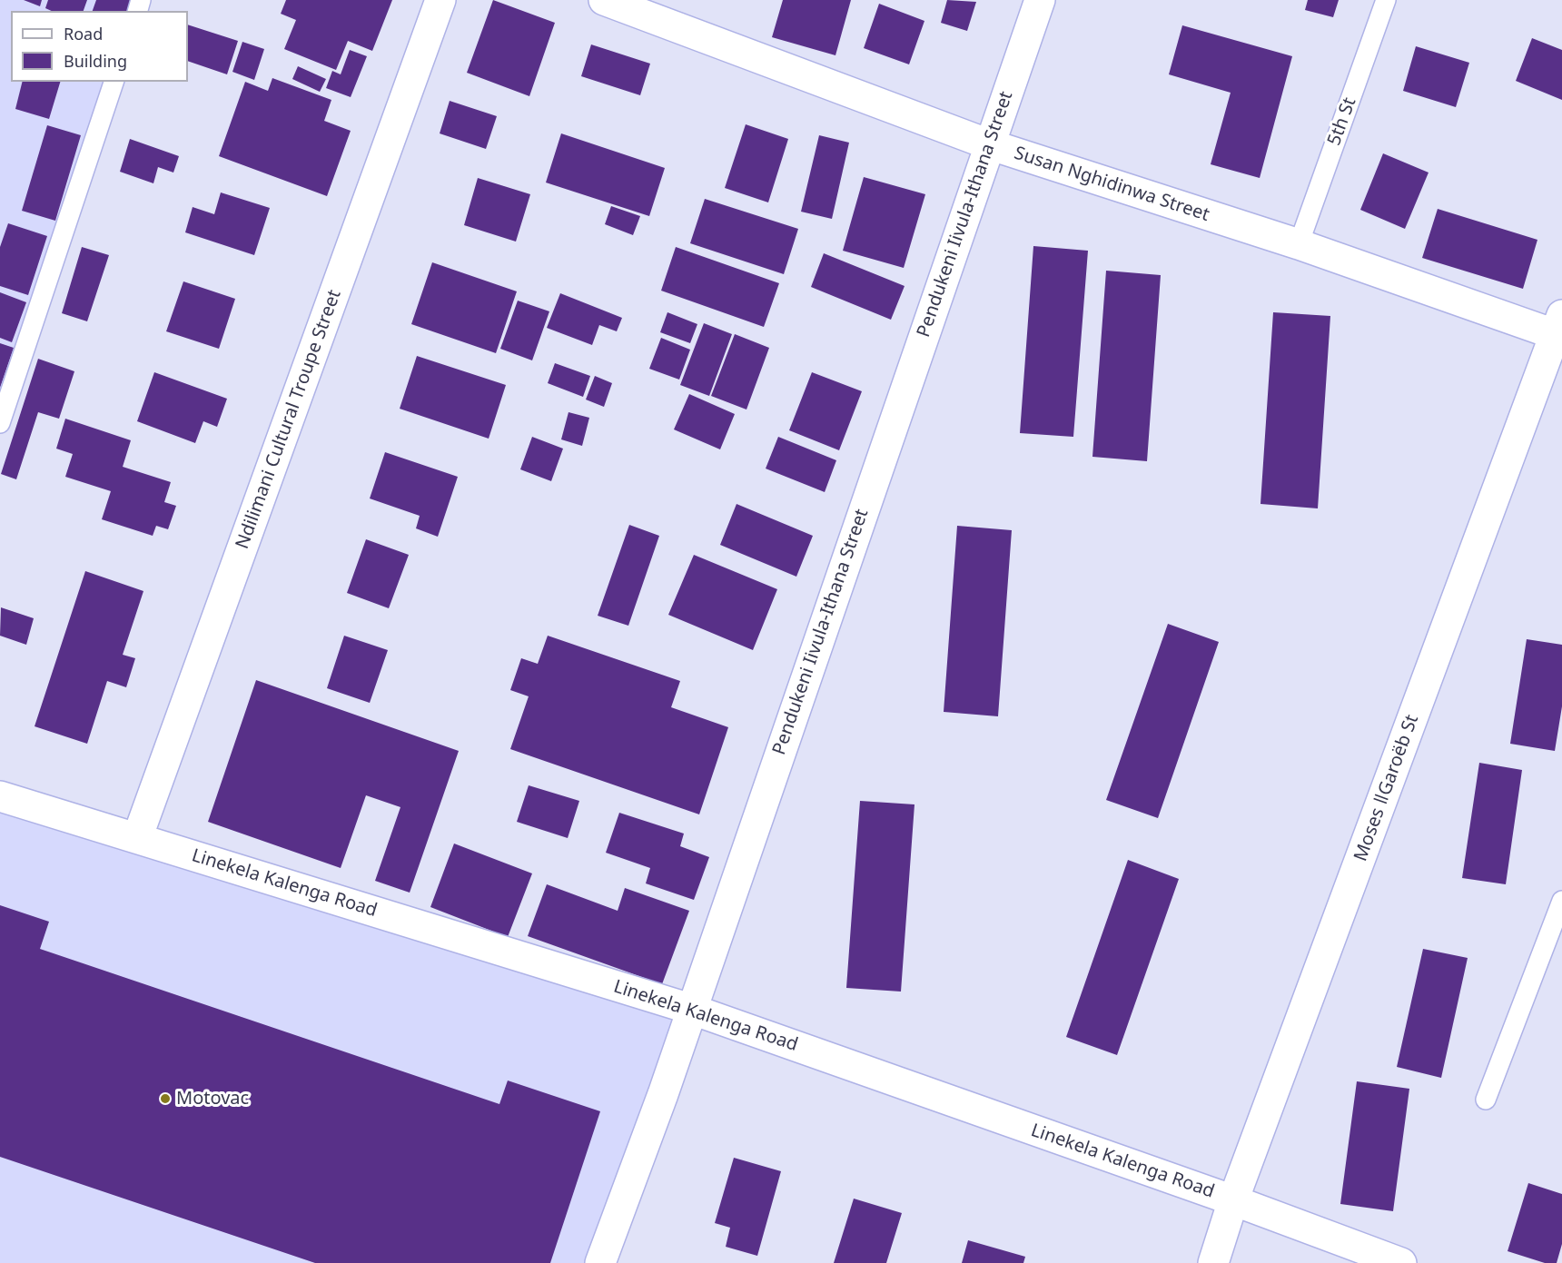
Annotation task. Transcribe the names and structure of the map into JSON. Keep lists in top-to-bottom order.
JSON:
{
  "streets": {
    "street": [
      "Susan Nghidinwa Street",
      "Pendukeni Iivula-Ithana Street",
      "Ndilimani Cultural Troupe Street",
      "Moses ǁGaroëb St",
      "Linekela Kalenga Road"
    ],
    "lane": ["5th St"]
  },
  "crossings": [
    ["5th St", "Susan Nghidinwa Street"],
    ["Susan Nghidinwa Street", "Pendukeni Iivula-Ithana Street"],
    ["Susan Nghidinwa Street", "Moses ǁGaroëb St"],
    ["Pendukeni Iivula-Ithana Street", "Linekela Kalenga Road"],
    ["Ndilimani Cultural Troupe Street", "Linekela Kalenga Road"],
    ["Moses ǁGaroëb St", "Linekela Kalenga Road"]
  ],
  "places": ["Motovac"],
  "legend": ["Road", "Building"]
}
